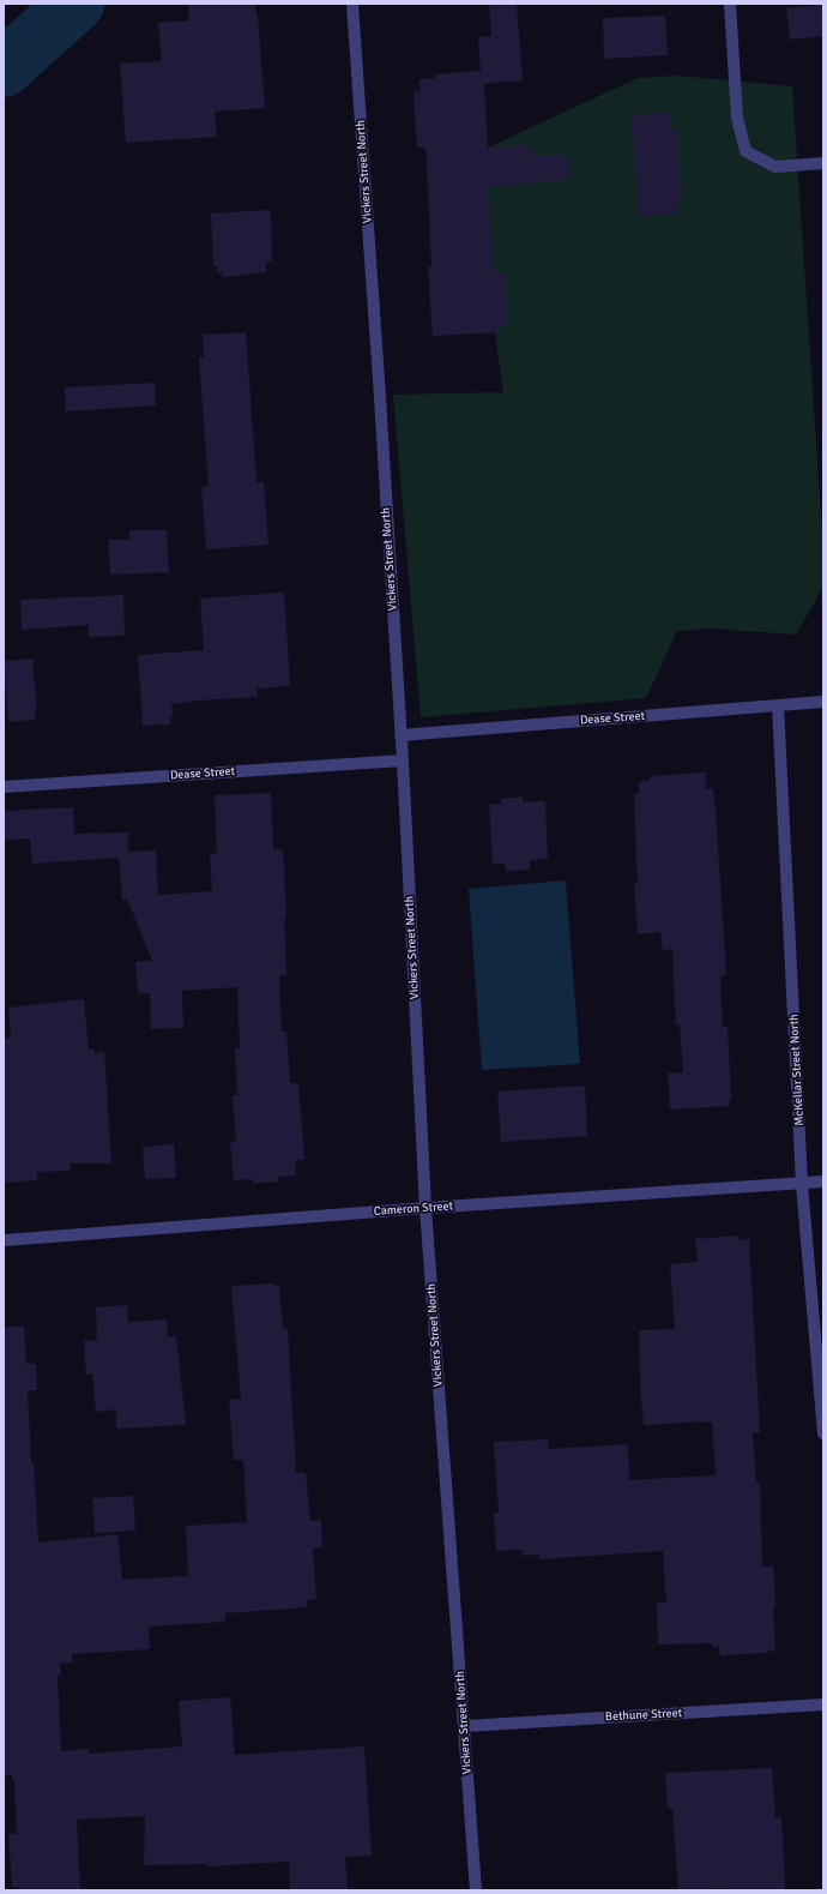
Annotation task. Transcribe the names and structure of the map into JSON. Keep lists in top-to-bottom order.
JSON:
{
  "streets": {
    "street": [
      "Vickers Street North",
      "Dease Street",
      "McKellar Street North",
      "Cameron Street",
      "Bethune Street"
    ]
  },
  "crossings": [
    ["Vickers Street North", "Dease Street"],
    ["Vickers Street North", "Cameron Street"],
    ["Vickers Street North", "Bethune Street"],
    ["Dease Street", "McKellar Street North"],
    ["McKellar Street North", "Cameron Street"]
  ]
}
